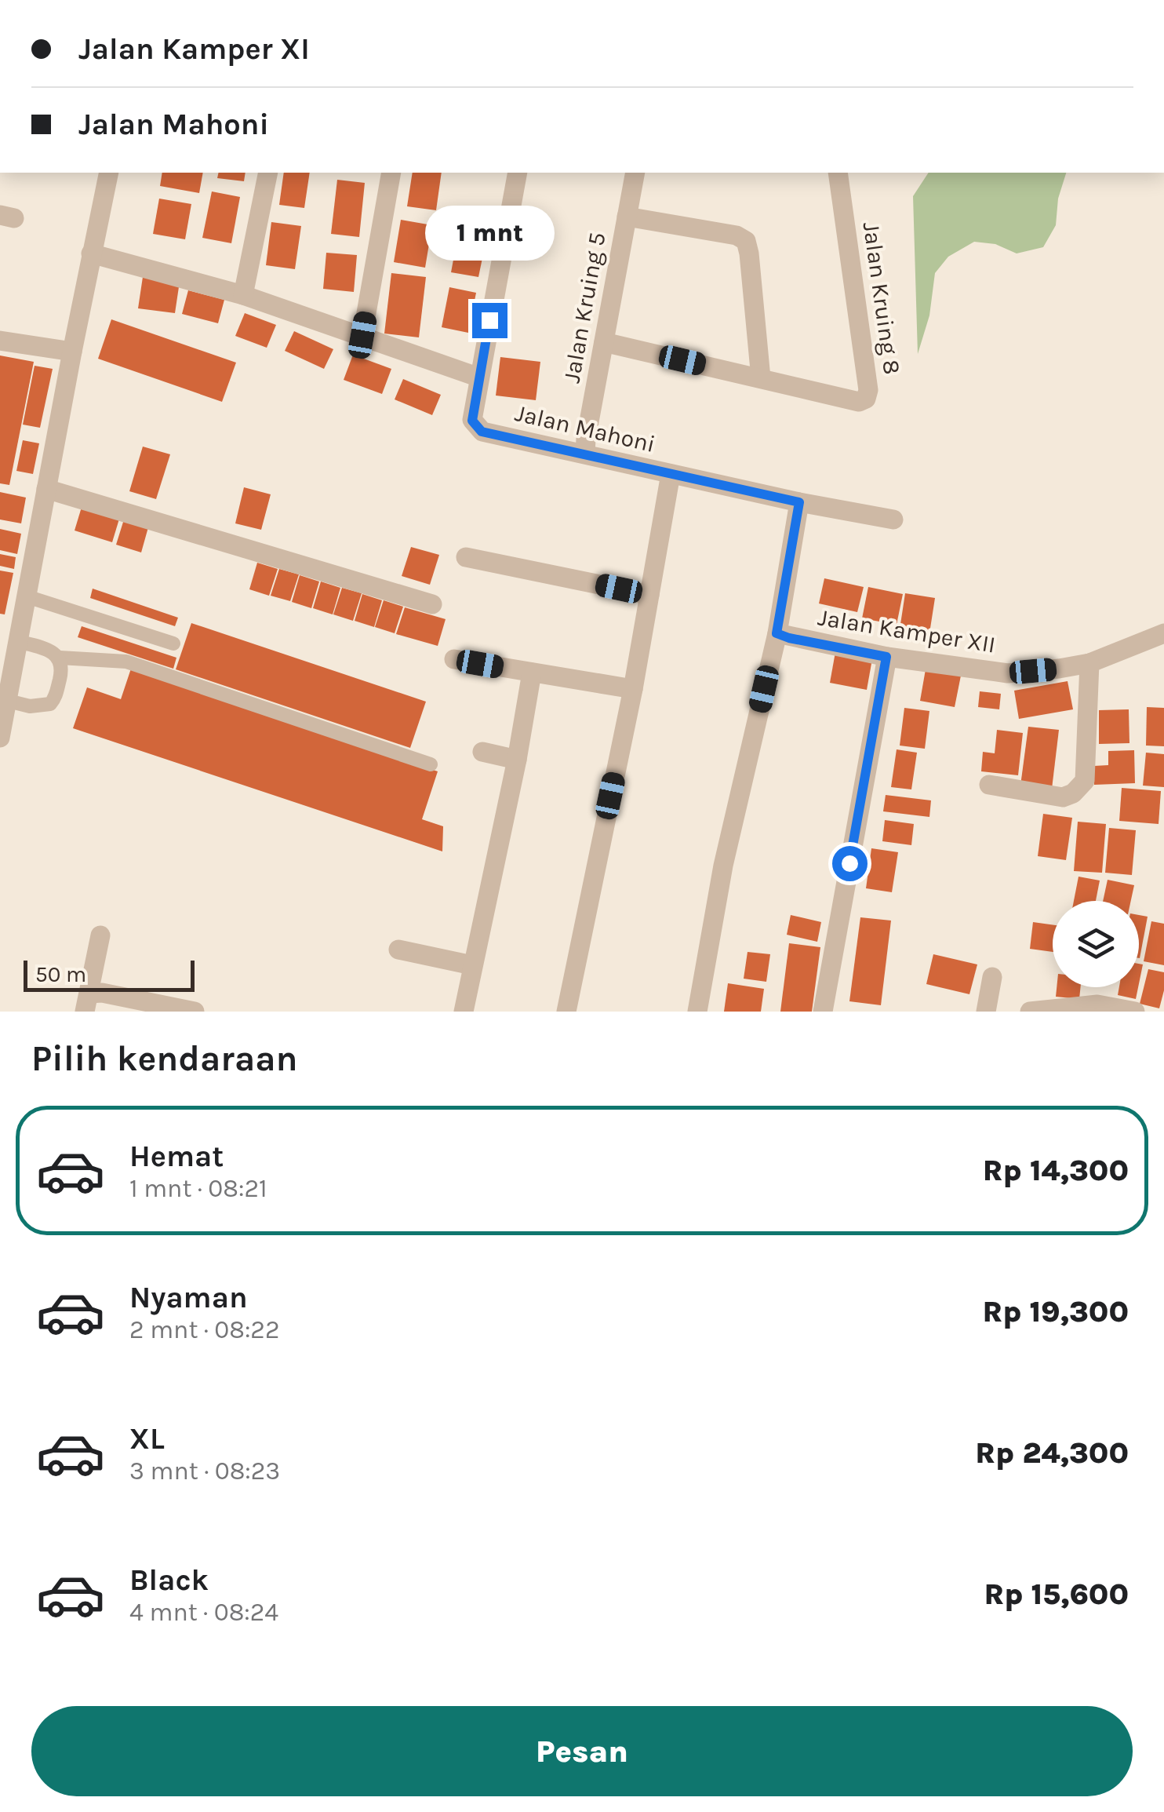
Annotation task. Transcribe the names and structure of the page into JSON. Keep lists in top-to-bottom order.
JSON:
{
  "streets": {
    "street": [
      "Jalan Kruing 8",
      "Jalan Kruing 5",
      "Jalan Mahoni",
      "Jalan Kamper XII"
    ]
  },
  "crossings": [
    ["Jalan Kruing 8", "Jalan Kruing 5"],
    ["Jalan Kruing 5", "Jalan Mahoni"]
  ],
  "scale_bar": "50 m",
  "page": {
    "banner": ["Jalan Kamper XI", "Jalan Mahoni"],
    "bubble": "1 mnt",
    "scale": "50 m",
    "heading": "Pilih kendaraan",
    "list": [
      {
        "name": "Hemat",
        "note": "1 mnt · 08:21",
        "value": "Rp 14,300"
      },
      {
        "name": "Nyaman",
        "note": "2 mnt · 08:22",
        "value": "Rp 19,300"
      },
      {
        "name": "XL",
        "note": "3 mnt · 08:23",
        "value": "Rp 24,300"
      },
      {
        "name": "Black",
        "note": "4 mnt · 08:24",
        "value": "Rp 15,600"
      }
    ],
    "buttons": "Pesan"
  }
}
